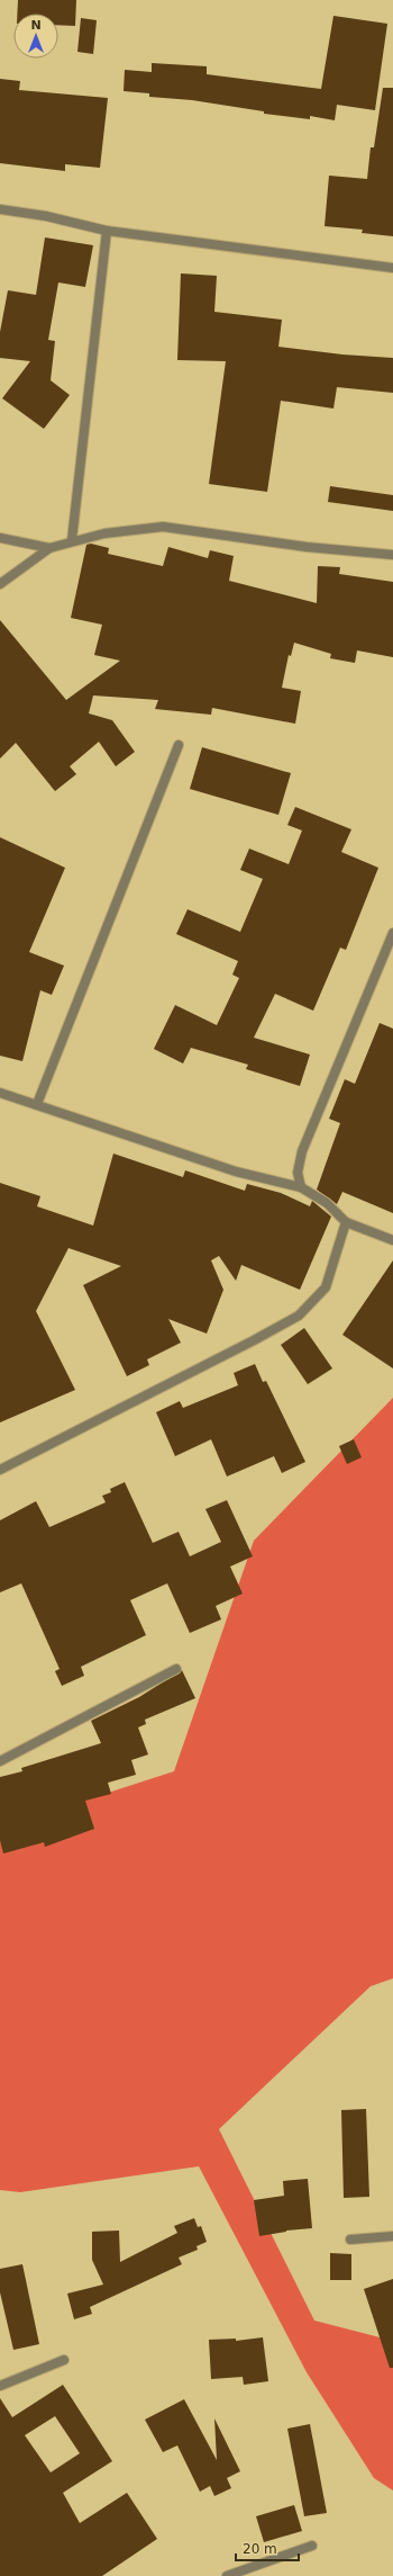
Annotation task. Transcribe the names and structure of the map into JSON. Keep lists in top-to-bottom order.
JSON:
{
  "scale_bar": "20 m",
  "north": "top"
}
